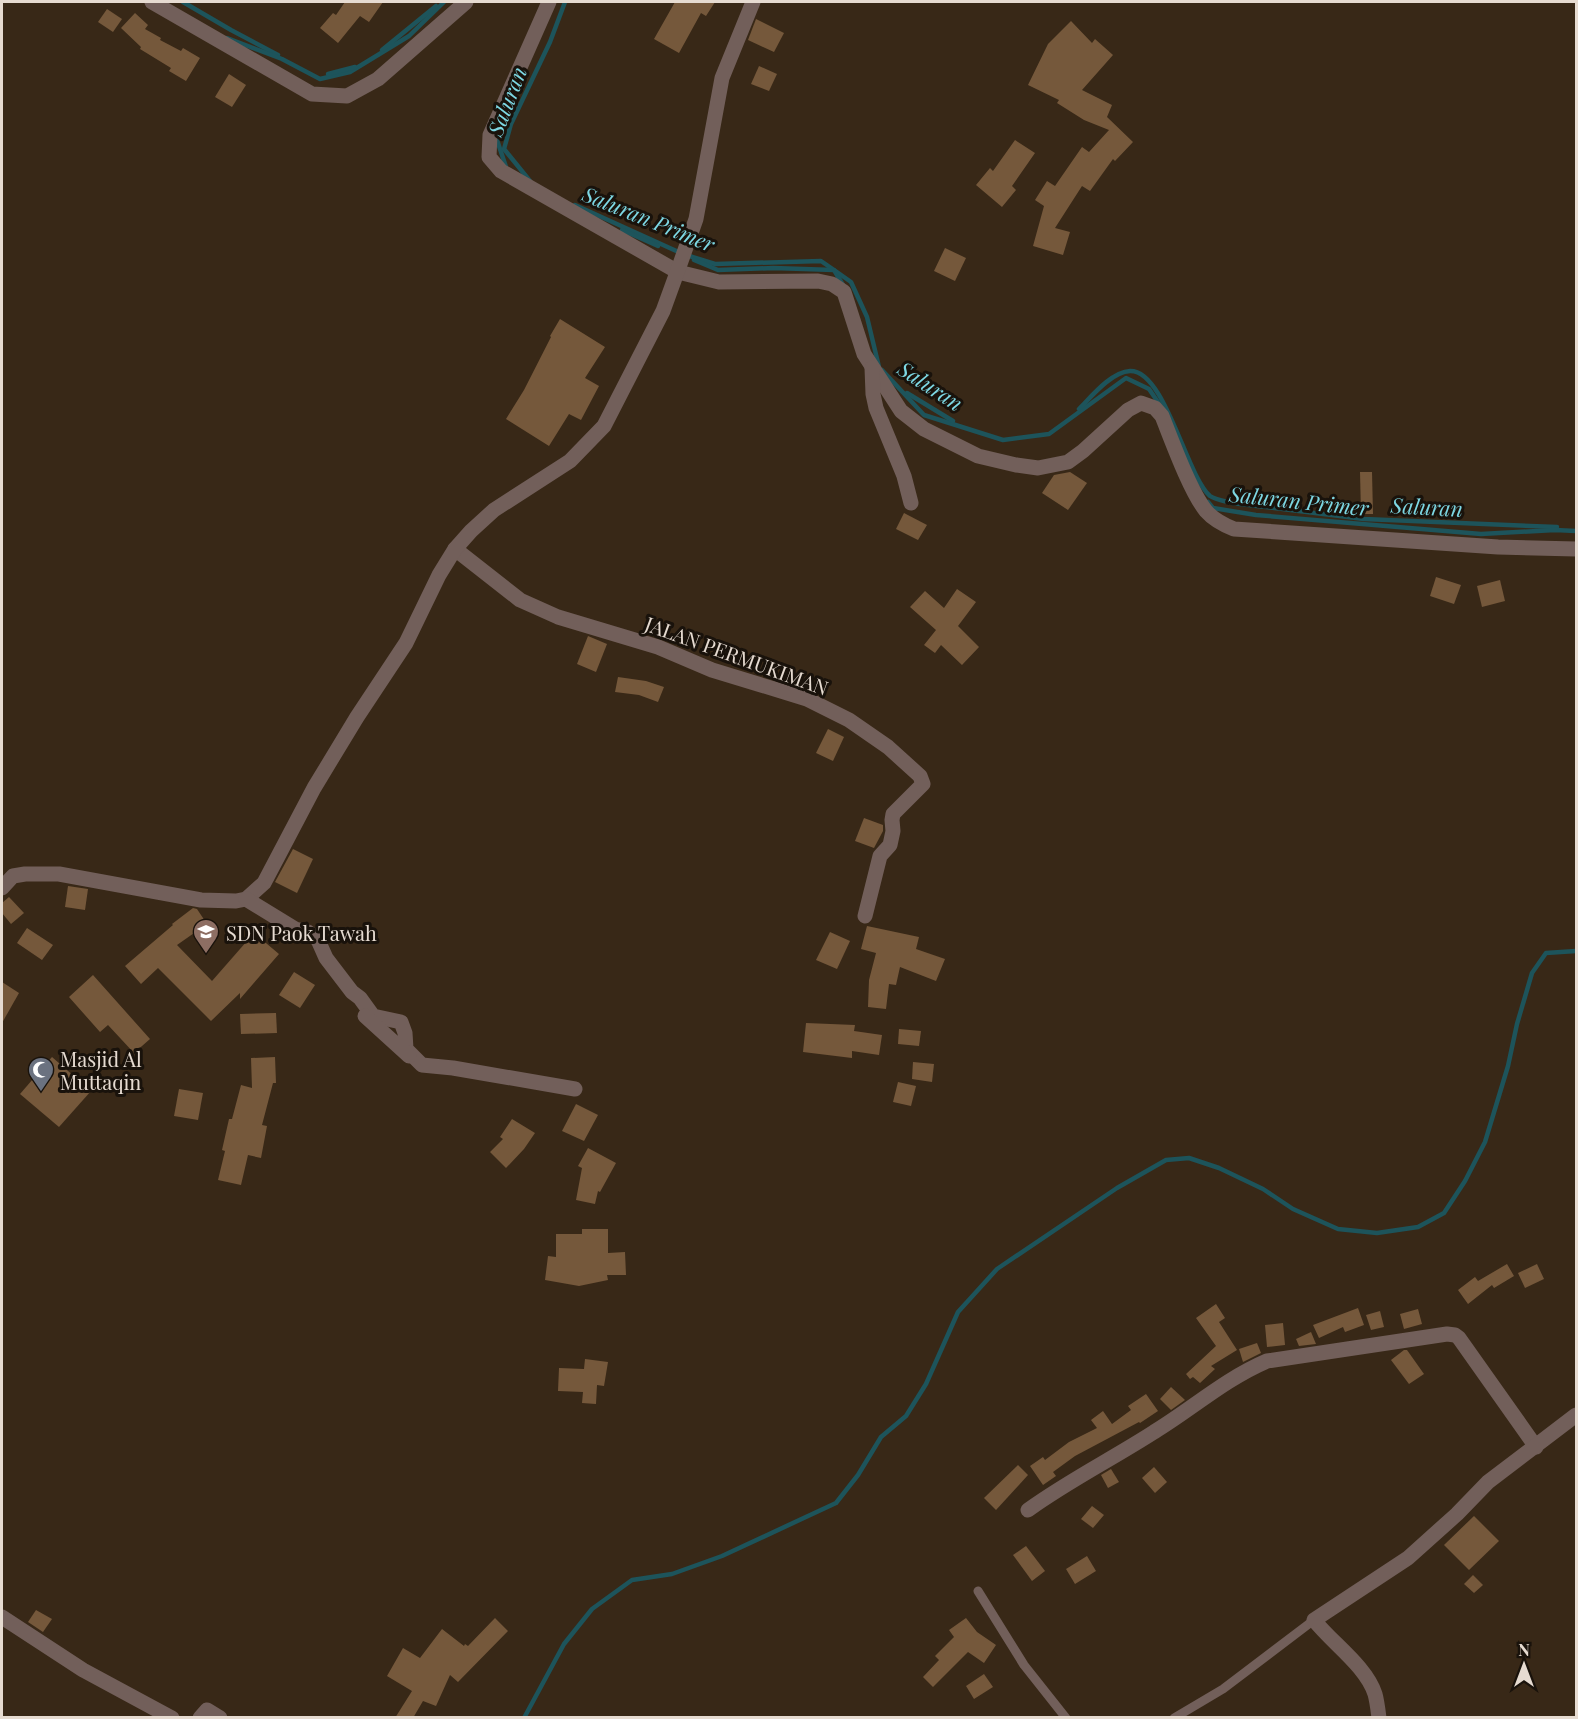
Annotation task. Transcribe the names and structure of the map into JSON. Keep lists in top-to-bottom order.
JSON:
{
  "streets": {
    "street": ["JALAN PERMUKIMAN"]
  },
  "water": ["Saluran", "Saluran Primer"],
  "places": {
    "school or university": ["SDN Paok Tawah"],
    "mosque": ["Masjid Al Muttaqin"]
  },
  "north": "top"
}
